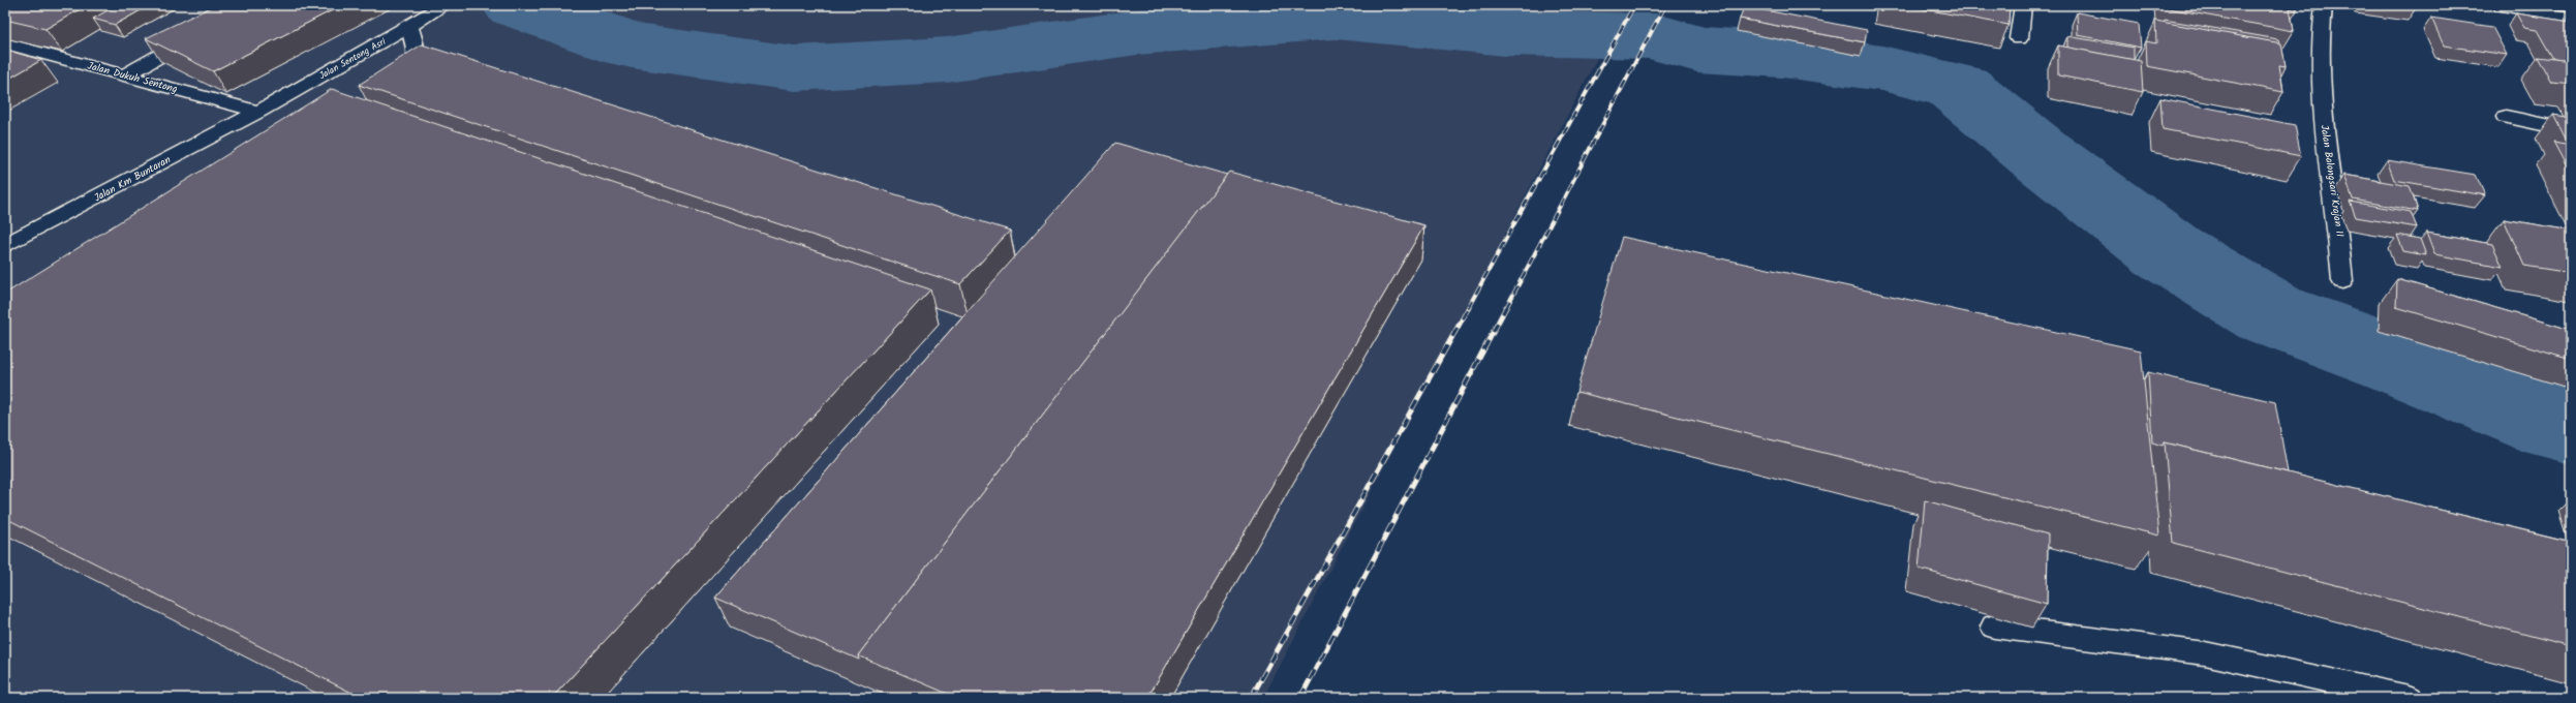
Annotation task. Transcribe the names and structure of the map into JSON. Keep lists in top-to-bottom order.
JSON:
{
  "streets": {
    "street": [
      "Jalan Sentong Asri",
      "Jalan Dukuh Sentong",
      "Jalan Km Buntaran",
      "Jalan Balongsari Krajan II"
    ]
  },
  "crossings": [
    ["Jalan Sentong Asri", "Jalan Dukuh Sentong"],
    ["Jalan Sentong Asri", "Jalan Km Buntaran"],
    ["Jalan Dukuh Sentong", "Jalan Km Buntaran"]
  ]
}
